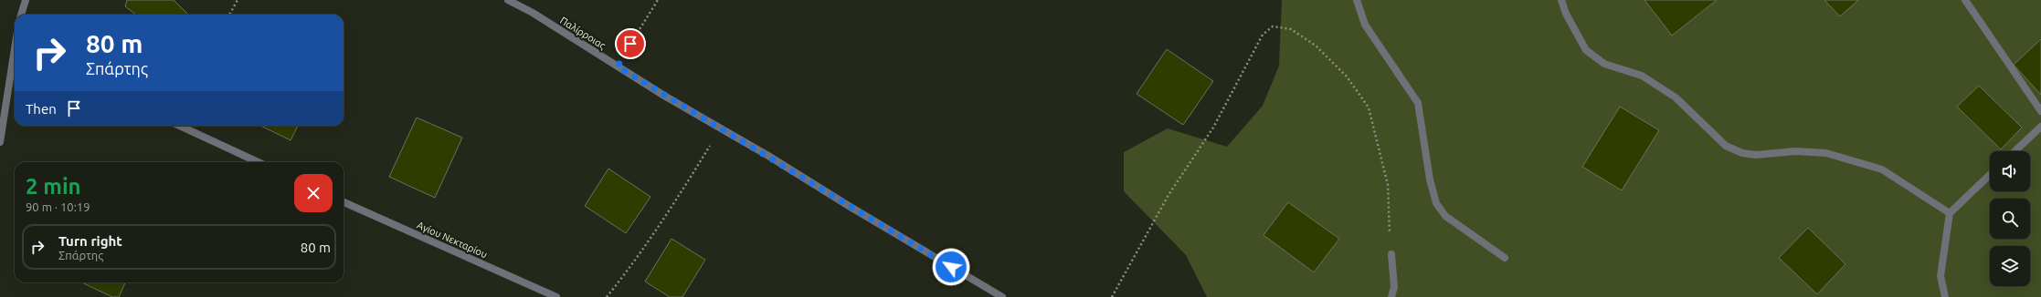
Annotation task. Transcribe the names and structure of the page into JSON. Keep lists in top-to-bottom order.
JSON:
{
  "streets": {
    "street": ["Παλίρροιας", "Αγίου Νεκταρίου"]
  },
  "page": {
    "turn": ["80 m", "Σπάρτης"],
    "then": "Then",
    "heading": ["2 min", "90 m · 10:19"],
    "list": [
      {
        "name": "Turn right",
        "note": "Σπάρτης",
        "value": "80 m"
      }
    ]
  }
}
